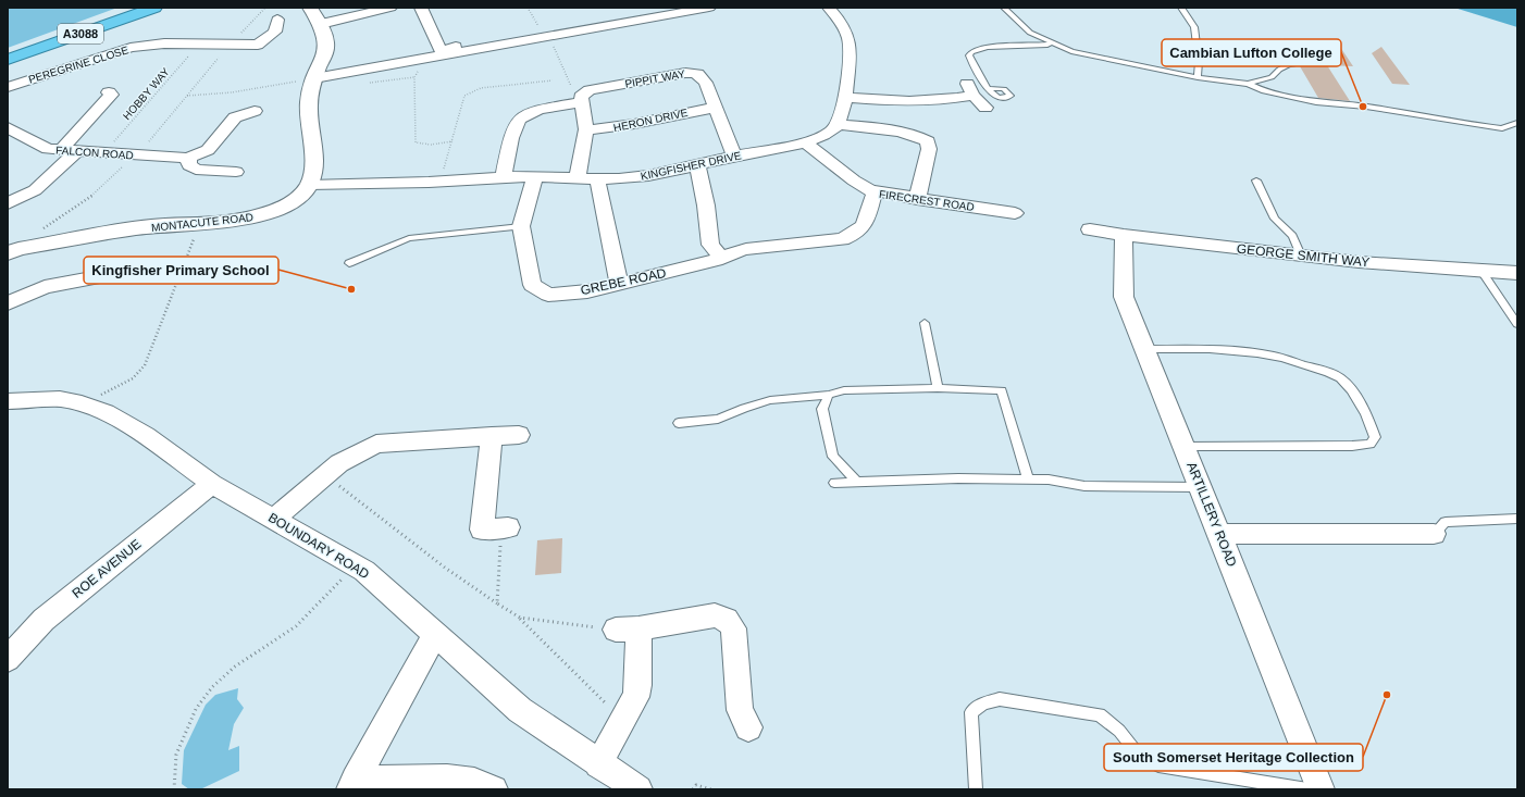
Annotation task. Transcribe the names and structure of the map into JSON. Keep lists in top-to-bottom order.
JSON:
{
  "streets": {
    "highway": ["A3088"],
    "street": [
      "PEREGRINE CLOSE",
      "PIPPIT WAY",
      "HERON DRIVE",
      "FALCON ROAD",
      "KINGFISHER DRIVE",
      "FIRECREST ROAD",
      "MONTACUTE ROAD",
      "GEORGE SMITH WAY",
      "GREBE ROAD",
      "ARTILLERY ROAD",
      "BOUNDARY ROAD",
      "ROE AVENUE"
    ],
    "path": ["HOBBY WAY"]
  },
  "crossings": [
    ["PEREGRINE CLOSE", "HOBBY WAY"],
    ["PIPPIT WAY", "HERON DRIVE"],
    ["PIPPIT WAY", "KINGFISHER DRIVE"],
    ["HOBBY WAY", "FALCON ROAD"],
    ["KINGFISHER DRIVE", "FIRECREST ROAD"],
    ["KINGFISHER DRIVE", "MONTACUTE ROAD"],
    ["KINGFISHER DRIVE", "GREBE ROAD"],
    ["FIRECREST ROAD", "GREBE ROAD"],
    ["GEORGE SMITH WAY", "ARTILLERY ROAD"],
    ["BOUNDARY ROAD", "ROE AVENUE"]
  ],
  "places": ["Cambian Lufton College", "Kingfisher Primary School", "South Somerset Heritage Collection"]
}
